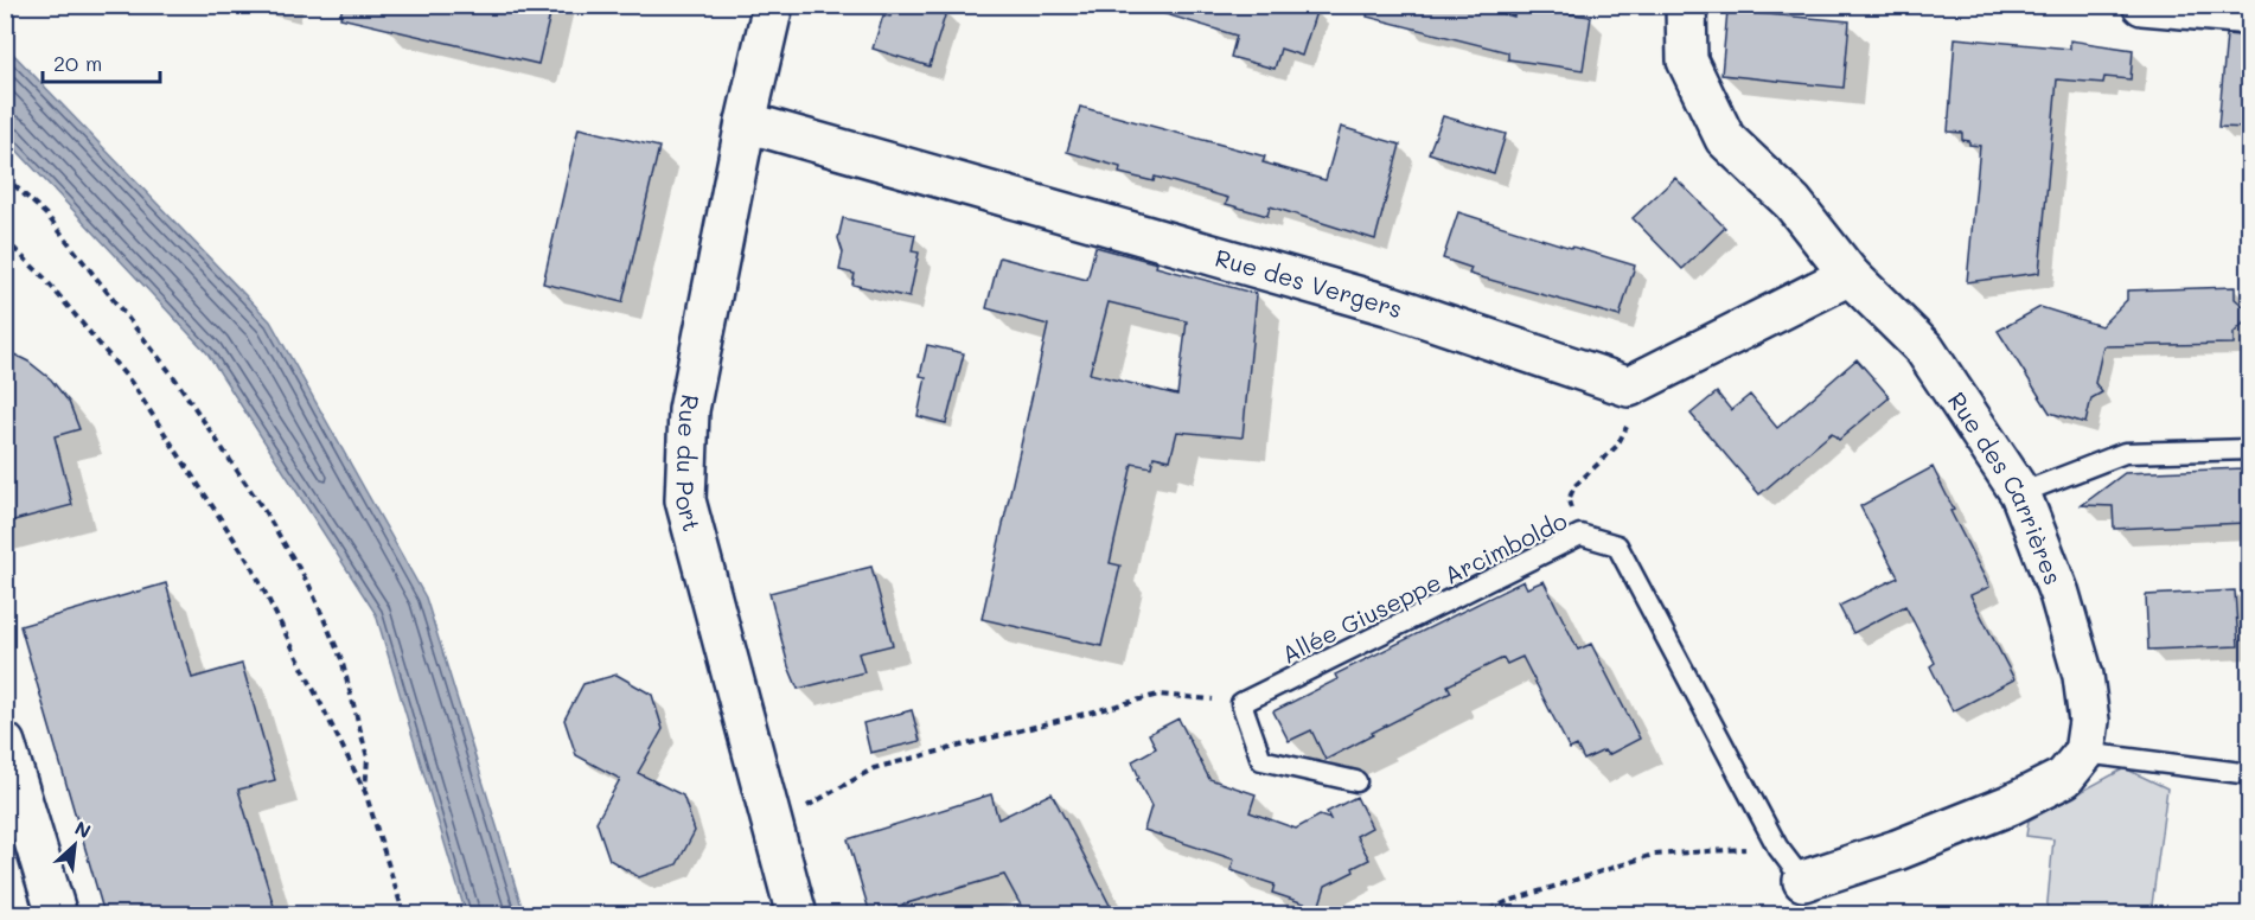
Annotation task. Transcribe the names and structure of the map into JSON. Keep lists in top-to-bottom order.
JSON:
{
  "streets": {
    "street": ["Rue des Vergers", "Rue du Port", "Rue des Carrières"],
    "lane": ["Allée Giuseppe Arcimboldo"]
  },
  "crossings": [
    ["Rue des Vergers", "Rue du Port"]
  ],
  "scale_bar": "20 m",
  "north": "top right"
}
